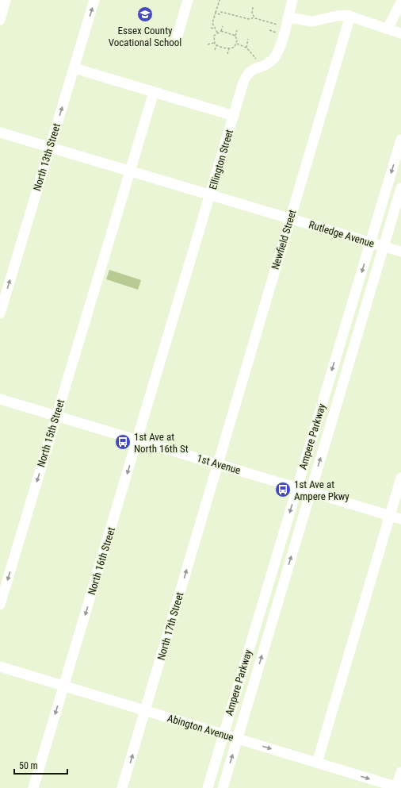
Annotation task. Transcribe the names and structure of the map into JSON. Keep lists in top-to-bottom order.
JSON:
{
  "streets": {
    "street": [
      "North 13th Street",
      "Ellington Street",
      "Rutledge Avenue",
      "Newfield Street",
      "North 15th Street",
      "Ampere Parkway",
      "1st Avenue",
      "North 16th Street",
      "North 17th Street",
      "Abington Avenue"
    ]
  },
  "crossings": [
    ["North 13th Street", "Rutledge Avenue"],
    ["Ellington Street", "Rutledge Avenue"],
    ["Ellington Street", "North 16th Street"],
    ["Rutledge Avenue", "Newfield Street"],
    ["Rutledge Avenue", "North 15th Street"],
    ["Rutledge Avenue", "Ampere Parkway"],
    ["Newfield Street", "1st Avenue"],
    ["Newfield Street", "North 17th Street"],
    ["North 15th Street", "1st Avenue"],
    ["Ampere Parkway", "1st Avenue"],
    ["Ampere Parkway", "Abington Avenue"],
    ["1st Avenue", "North 16th Street"],
    ["1st Avenue", "North 17th Street"],
    ["North 16th Street", "Abington Avenue"],
    ["North 17th Street", "Abington Avenue"]
  ],
  "one_way": [
    "North 13th Street",
    "North 15th Street",
    "North 16th Street",
    "North 17th Street",
    "Abington Avenue"
  ],
  "places": {
    "school or university": ["Essex County Vocational School"],
    "bus stop": ["1st Ave at North 16th St", "1st Ave at Ampere Pkwy"]
  },
  "scale_bar": "50 m"
}
